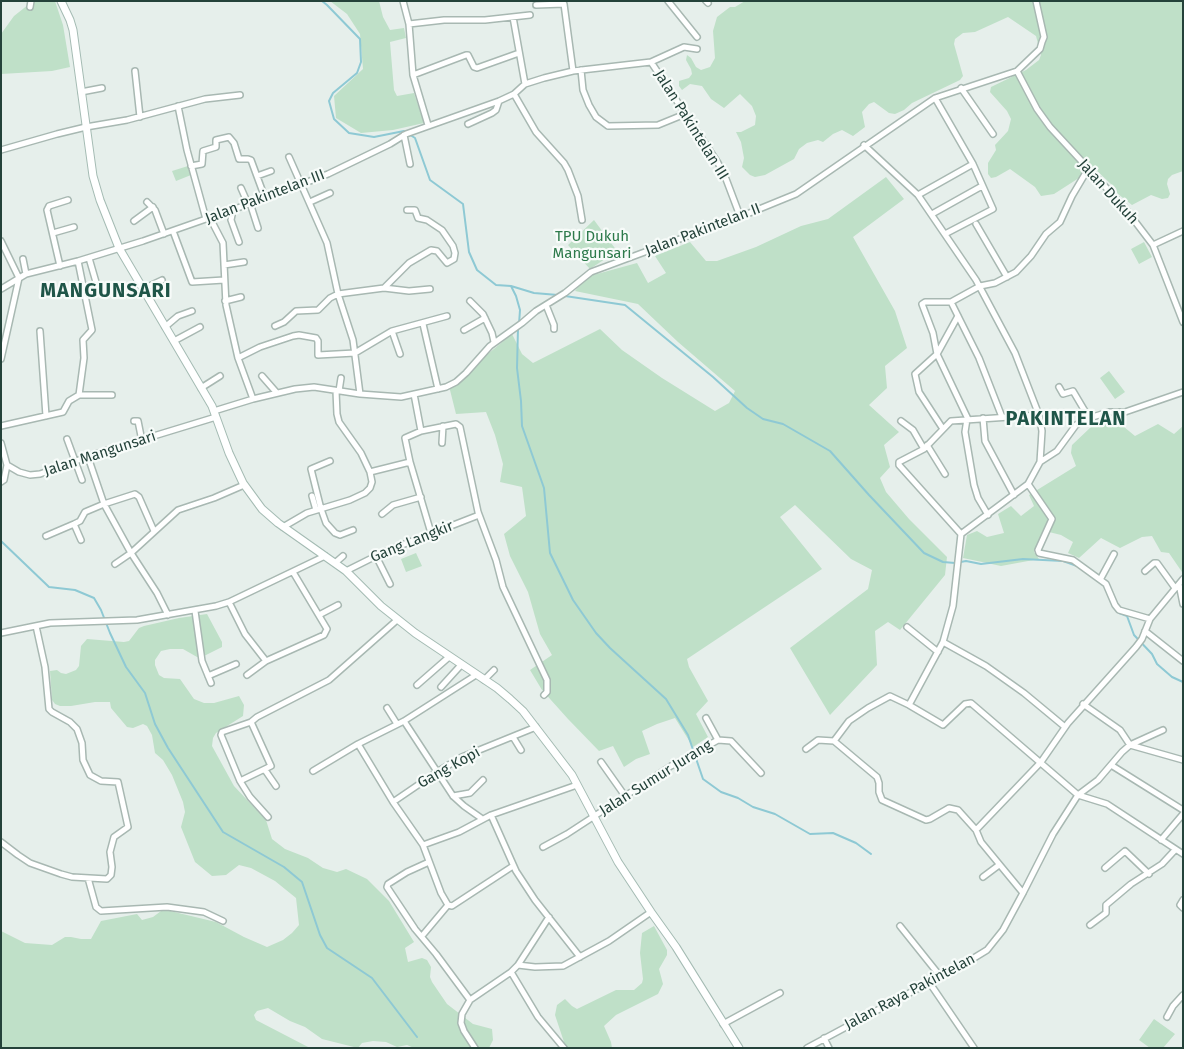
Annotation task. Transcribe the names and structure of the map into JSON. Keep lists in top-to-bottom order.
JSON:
{
  "streets": {
    "street": [
      "Jalan Pakintelan III",
      "Jalan Dukuh",
      "Jalan Pakintelan II",
      "Jalan Mangunsari",
      "Gang Langkir",
      "Gang Kopi",
      "Jalan Sumur Jurang",
      "Jalan Raya Pakintelan"
    ]
  },
  "crossings": [
    ["Jalan Pakintelan III", "Jalan Pakintelan II"],
    ["Jalan Pakintelan II", "Jalan Mangunsari"]
  ],
  "districts": ["MANGUNSARI", "PAKINTELAN"],
  "parks": ["TPU Dukuh Mangunsari"]
}
